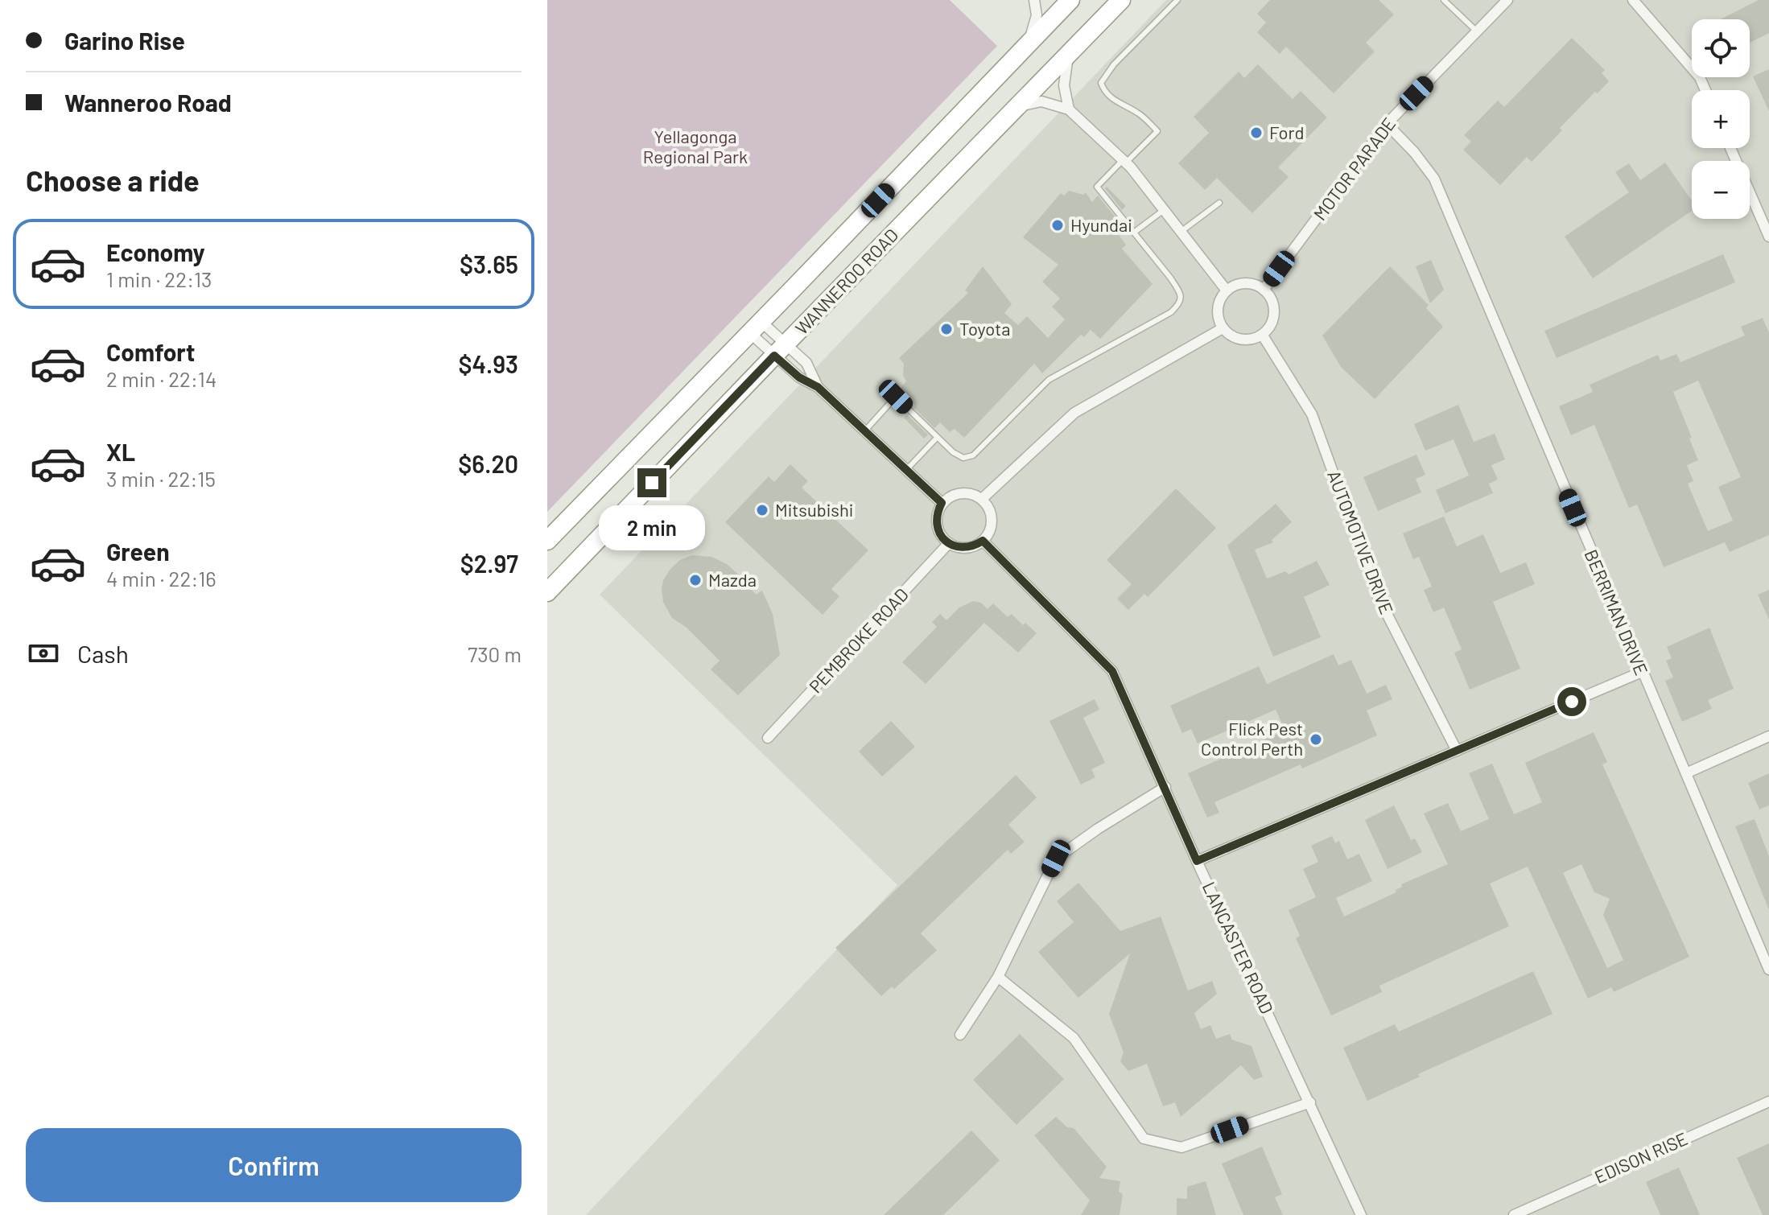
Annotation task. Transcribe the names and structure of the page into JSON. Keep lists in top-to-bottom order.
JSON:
{
  "streets": {
    "highway": ["WANNEROO ROAD"],
    "street": [
      "MOTOR PARADE",
      "AUTOMOTIVE DRIVE",
      "BERRIMAN DRIVE",
      "PEMBROKE ROAD",
      "LANCASTER ROAD",
      "EDISON RISE"
    ]
  },
  "crossings": [
    ["MOTOR PARADE", "AUTOMOTIVE DRIVE"],
    ["MOTOR PARADE", "BERRIMAN DRIVE"],
    ["PEMBROKE ROAD", "LANCASTER ROAD"]
  ],
  "parks": ["Yellagonga Regional Park"],
  "places": [
    "Ford",
    "Hyundai",
    "Toyota",
    "Mitsubishi",
    "Mazda",
    "Flick Pest Control Perth"
  ],
  "page": {
    "banner": ["Garino Rise", "Wanneroo Road"],
    "map_buttons": ["+", "−"],
    "heading": "Choose a ride",
    "list": [
      {
        "name": "Economy",
        "note": "1 min · 22:13",
        "value": "$3.65"
      },
      {
        "name": "Comfort",
        "note": "2 min · 22:14",
        "value": "$4.93"
      },
      {
        "name": "XL",
        "note": "3 min · 22:15",
        "value": "$6.20"
      },
      {
        "name": "Green",
        "note": "4 min · 22:16",
        "value": "$2.97"
      }
    ],
    "bubble": "2 min",
    "pay": ["Cash", "730 m"],
    "buttons": "Confirm"
  }
}
